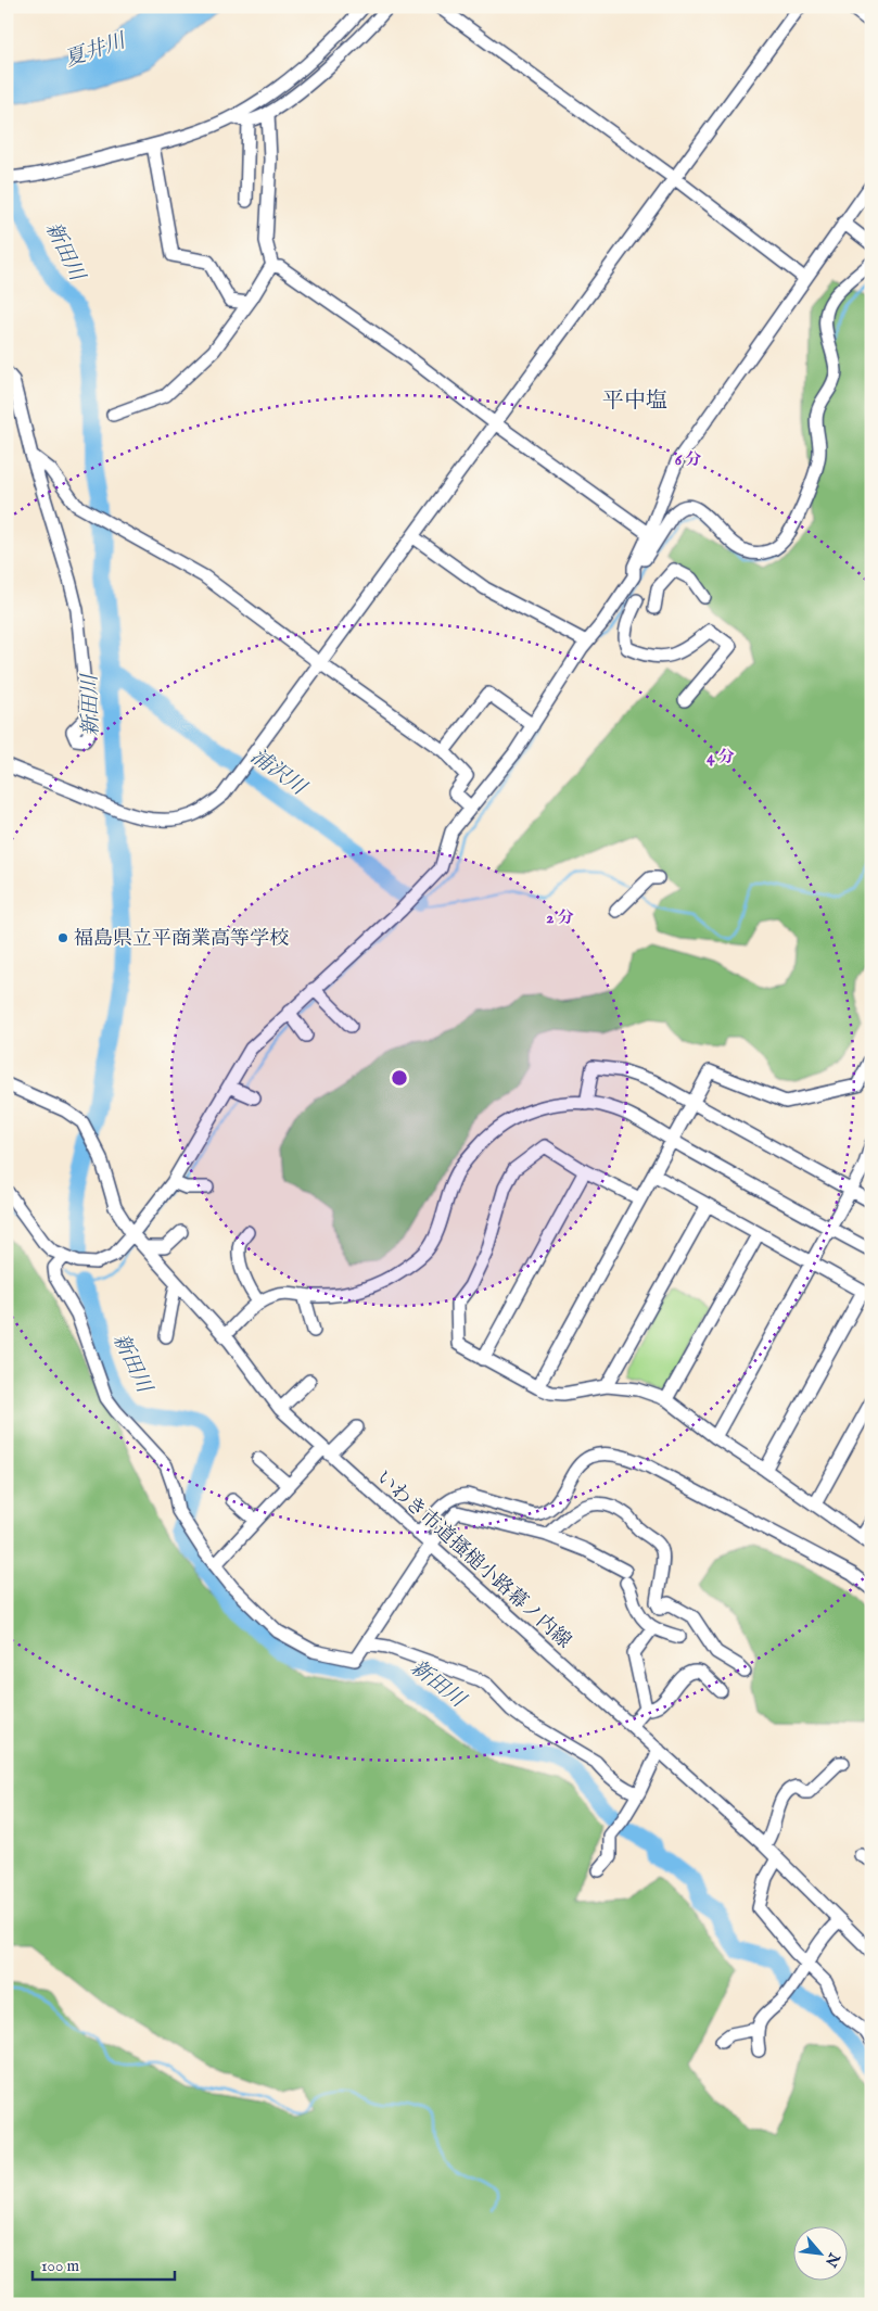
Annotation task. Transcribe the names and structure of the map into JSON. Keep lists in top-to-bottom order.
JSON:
{
  "streets": {
    "street": ["いわき市道搔槌小路幕ノ内線"]
  },
  "districts": ["平中塩"],
  "water": ["夏井川", "新田川", "浦沢川"],
  "places": ["福島県立平商業高等学校"],
  "scale_bar": "100 m",
  "north": "bottom right",
  "rings": ["6 分", "4 分", "2 分"]
}
